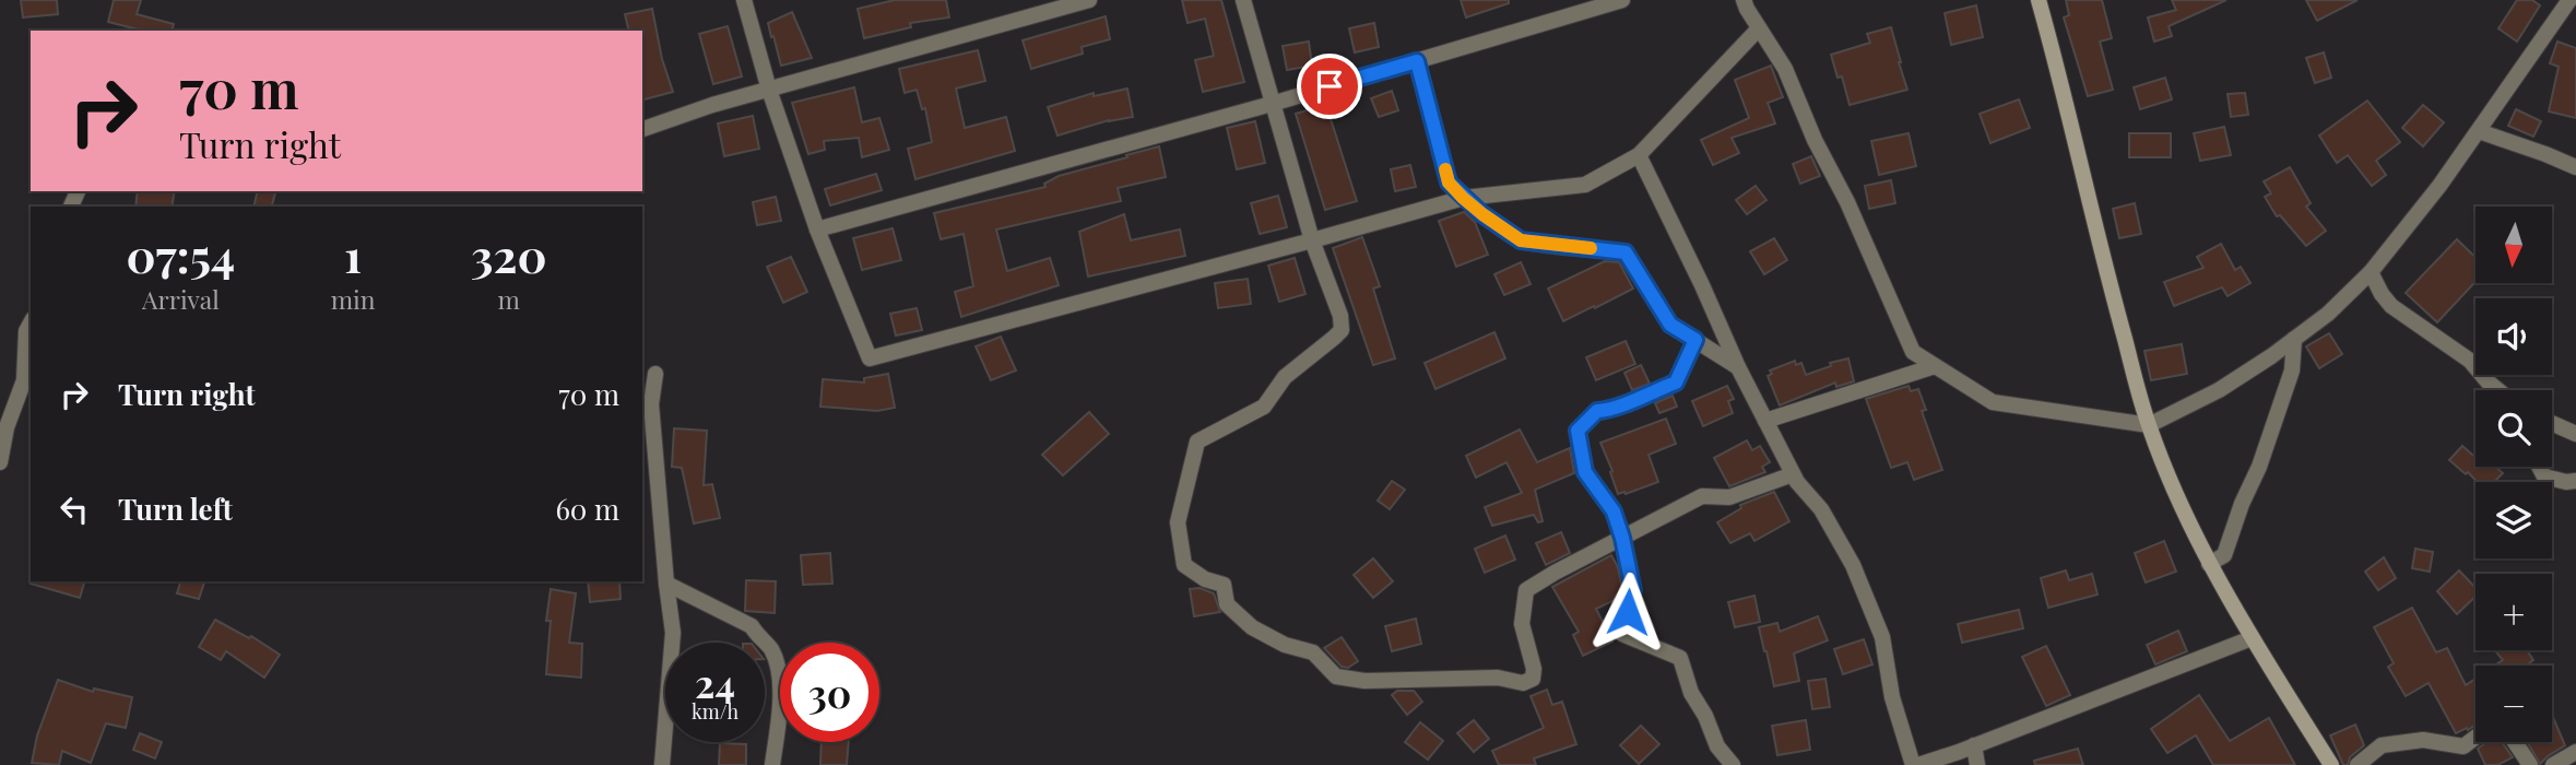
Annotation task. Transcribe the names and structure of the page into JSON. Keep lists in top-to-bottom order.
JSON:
{
  "north": "bottom",
  "page": {
    "turn": ["70 m", "Turn right"],
    "map_buttons": ["+", "−"],
    "eta": [
      "07:54",
      "Arrival",
      "1",
      "min",
      "320",
      "m"
    ],
    "list": [
      {
        "name": "Turn right",
        "value": "70 m"
      },
      {
        "name": "Turn left",
        "value": "60 m"
      }
    ],
    "speed": "24 km/h",
    "limit": "30"
  }
}
